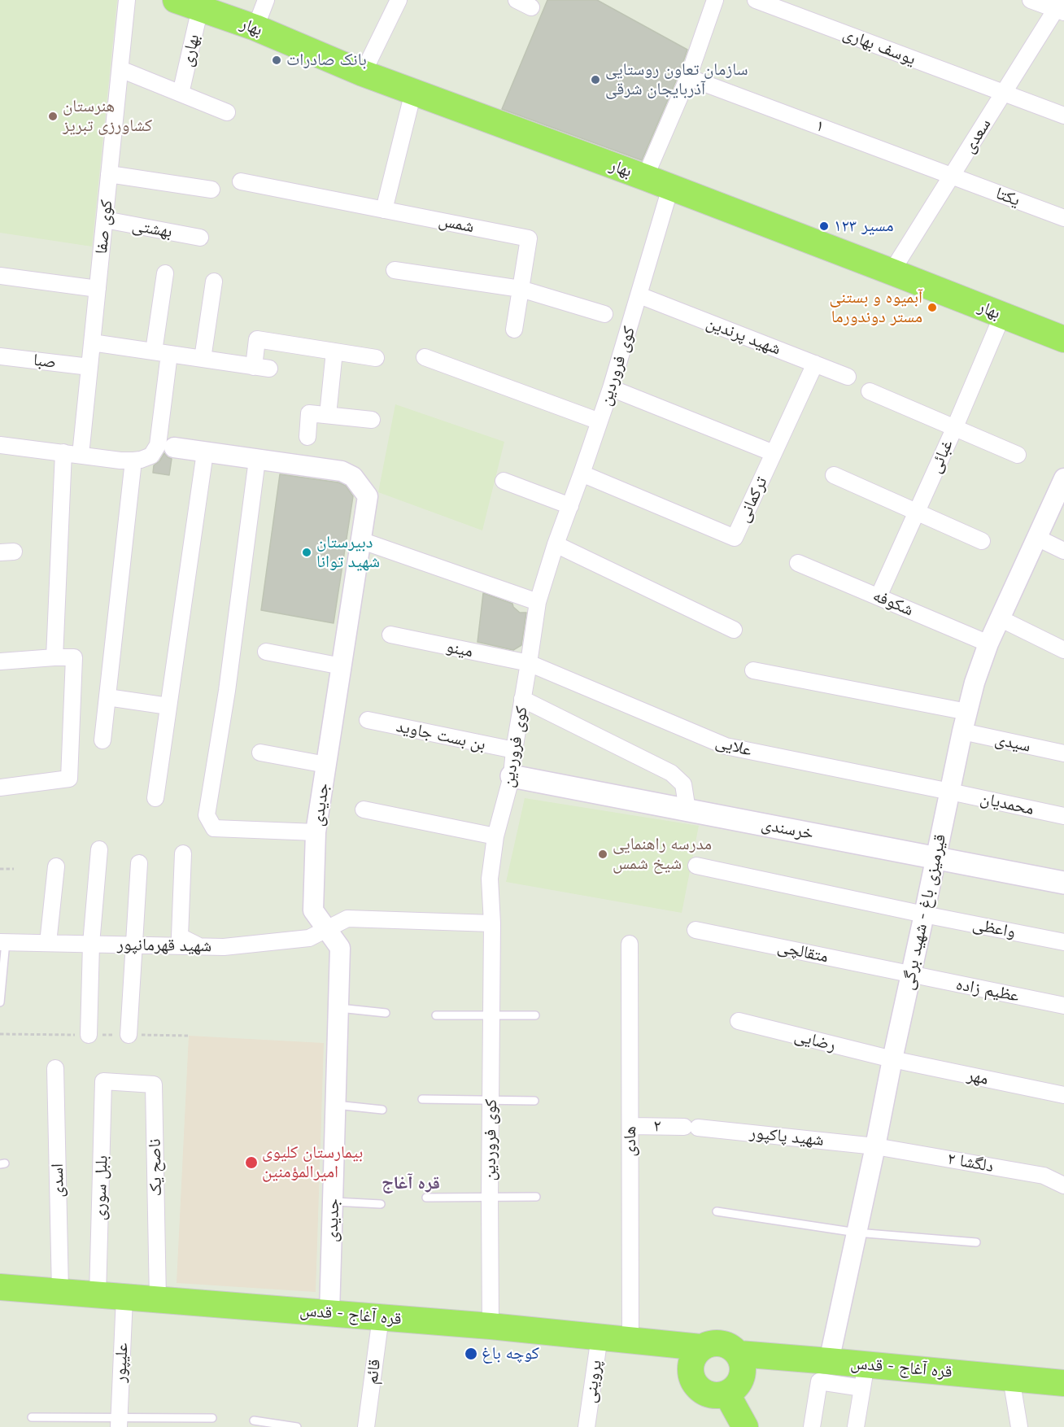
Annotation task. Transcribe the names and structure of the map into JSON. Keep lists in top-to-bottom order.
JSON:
{
  "streets": {
    "main road": ["بهار", "خرسندی", "قره آغاج - قدس"],
    "street": [
      "یوسف بهاری",
      "بهاری",
      "۱",
      "سعدی",
      "یکتا",
      "شمس",
      "کوی صفا",
      "بهشتی",
      "شهید پرندین",
      "صبا",
      "کوی فروردین",
      "غبائی",
      "ترکمانی",
      "شکوفه",
      "مینو",
      "بن بست جاوید",
      "سیدی",
      "علایی",
      "محمدیان",
      "جدیدی",
      "قیرمیزی باغ - شهید برگی",
      "واعظی",
      "شهید قهرمانپور",
      "متقالچی",
      "عظیم زاده",
      "رضایی",
      "مهر",
      "۲",
      "شهید پاکپور",
      "هادی",
      "دلگشا ۲",
      "ناصح یک",
      "اسدی",
      "بلبل سوری",
      "علیپور",
      "قائم",
      "پروینی"
    ]
  },
  "crossings": [
    ["بهار", "بهاری"],
    ["بهار", "سعدی"],
    ["بهار", "کوی فروردین"],
    ["بهار", "غبائی"],
    ["یوسف بهاری", "سعدی"],
    ["۱", "سعدی"],
    ["۱", "یکتا"],
    ["سعدی", "یکتا"],
    ["کوی صفا", "بهشتی"],
    ["کوی صفا", "صبا"],
    ["شهید پرندین", "کوی فروردین"],
    ["شهید پرندین", "ترکمانی"],
    ["کوی فروردین", "ترکمانی"],
    ["کوی فروردین", "مینو"],
    ["کوی فروردین", "بن بست جاوید"],
    ["کوی فروردین", "علایی"],
    ["کوی فروردین", "خرسندی"],
    ["کوی فروردین", "شهید قهرمانپور"],
    ["کوی فروردین", "قره آغاج - قدس"],
    ["غبائی", "شکوفه"],
    ["شکوفه", "قیرمیزی باغ - شهید برگی"],
    ["مینو", "علایی"],
    ["سیدی", "قیرمیزی باغ - شهید برگی"],
    ["علایی", "محمدیان"],
    ["علایی", "قیرمیزی باغ - شهید برگی"],
    ["محمدیان", "قیرمیزی باغ - شهید برگی"],
    ["جدیدی", "شهید قهرمانپور"],
    ["جدیدی", "قره آغاج - قدس"],
    ["خرسندی", "قیرمیزی باغ - شهید برگی"],
    ["قیرمیزی باغ - شهید برگی", "واعظی"],
    ["قیرمیزی باغ - شهید برگی", "متقالچی"],
    ["قیرمیزی باغ - شهید برگی", "عظیم زاده"],
    ["قیرمیزی باغ - شهید برگی", "رضایی"],
    ["قیرمیزی باغ - شهید برگی", "مهر"],
    ["قیرمیزی باغ - شهید برگی", "شهید پاکپور"],
    ["قیرمیزی باغ - شهید برگی", "دلگشا ۲"],
    ["قیرمیزی باغ - شهید برگی", "قره آغاج - قدس"],
    ["متقالچی", "عظیم زاده"],
    ["رضایی", "مهر"],
    ["۲", "شهید پاکپور"],
    ["۲", "هادی"],
    ["شهید پاکپور", "دلگشا ۲"],
    ["هادی", "قره آغاج - قدس"],
    ["ناصح یک", "بلبل سوری"],
    ["ناصح یک", "قره آغاج - قدس"],
    ["اسدی", "قره آغاج - قدس"],
    ["بلبل سوری", "قره آغاج - قدس"],
    ["قره آغاج - قدس", "علیپور"],
    ["قره آغاج - قدس", "قائم"],
    ["قره آغاج - قدس", "پروینی"]
  ],
  "districts": ["قره آغاج"],
  "places": [
    "بانک صادرات",
    "سازمان تعاون روستایی آذربایجان شرقی",
    "هنرستان کشاورزی تبریز",
    "مسیر ۱۲۳",
    "آبمیوه و بستنی مستر دوندورما",
    "دبیرستان شهید توانا",
    "مدرسه راهنمایی شیخ شمس",
    "بیمارستان کلیوی امیرالمؤمنین",
    "کوچه باغ"
  ]
}
